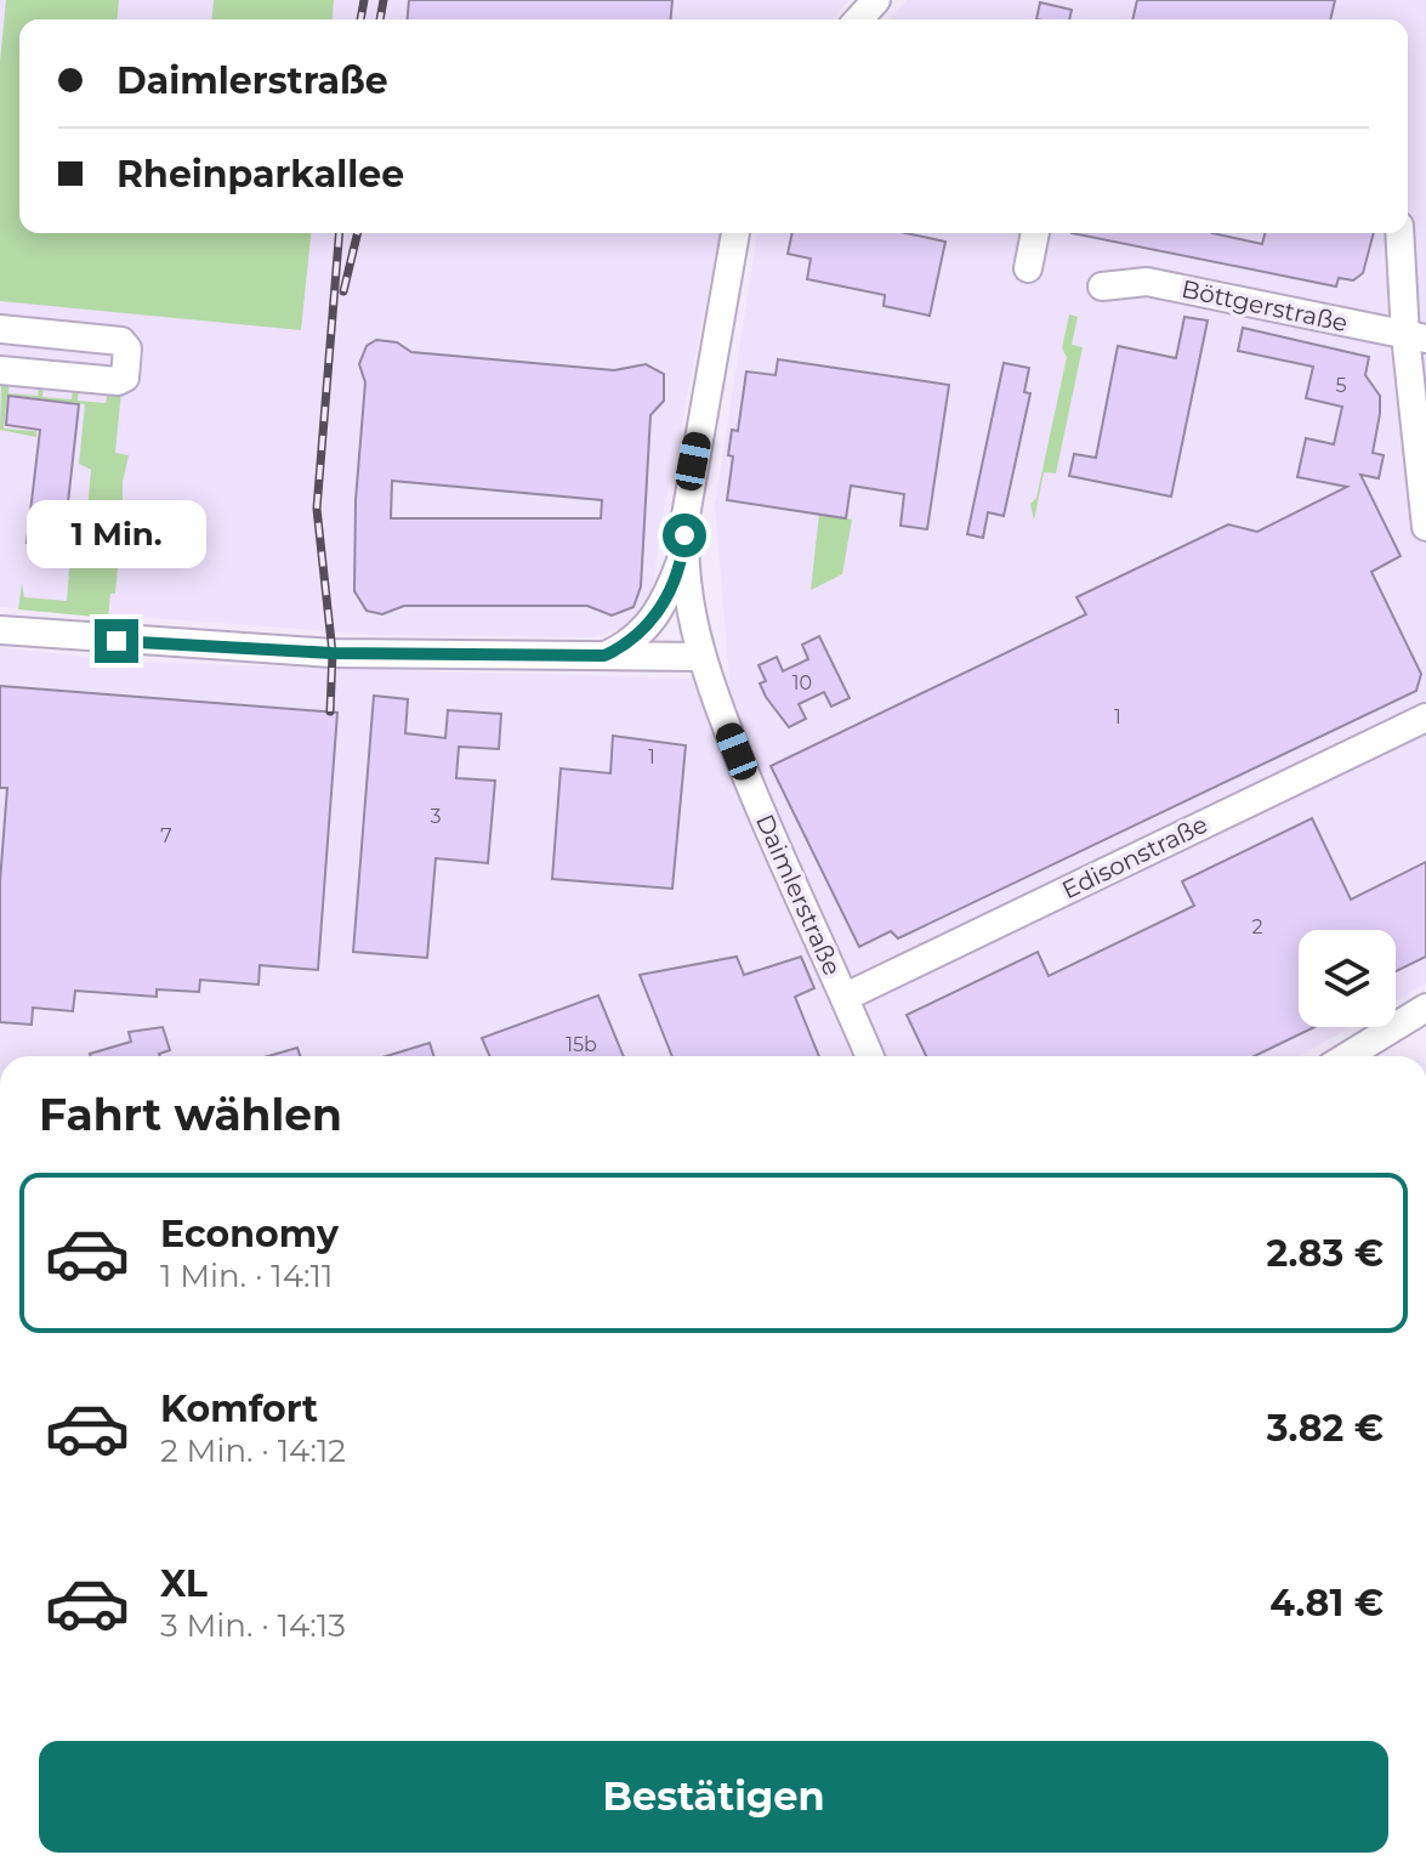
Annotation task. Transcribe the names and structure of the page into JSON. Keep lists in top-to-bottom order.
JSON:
{
  "streets": {
    "street": ["Böttgerstraße", "Edisonstraße", "Daimlerstraße"]
  },
  "crossings": [
    ["Edisonstraße", "Daimlerstraße"]
  ],
  "house_numbers": [
    "5",
    "10",
    "1",
    "1",
    "3",
    "7",
    "2",
    "15b"
  ],
  "page": {
    "banner": ["Daimlerstraße", "Rheinparkallee"],
    "bubble": "1 Min.",
    "heading": "Fahrt wählen",
    "list": [
      {
        "name": "Economy",
        "note": "1 Min. · 14:11",
        "value": "2.83 €"
      },
      {
        "name": "Komfort",
        "note": "2 Min. · 14:12",
        "value": "3.82 €"
      },
      {
        "name": "XL",
        "note": "3 Min. · 14:13",
        "value": "4.81 €"
      }
    ],
    "buttons": "Bestätigen"
  }
}
